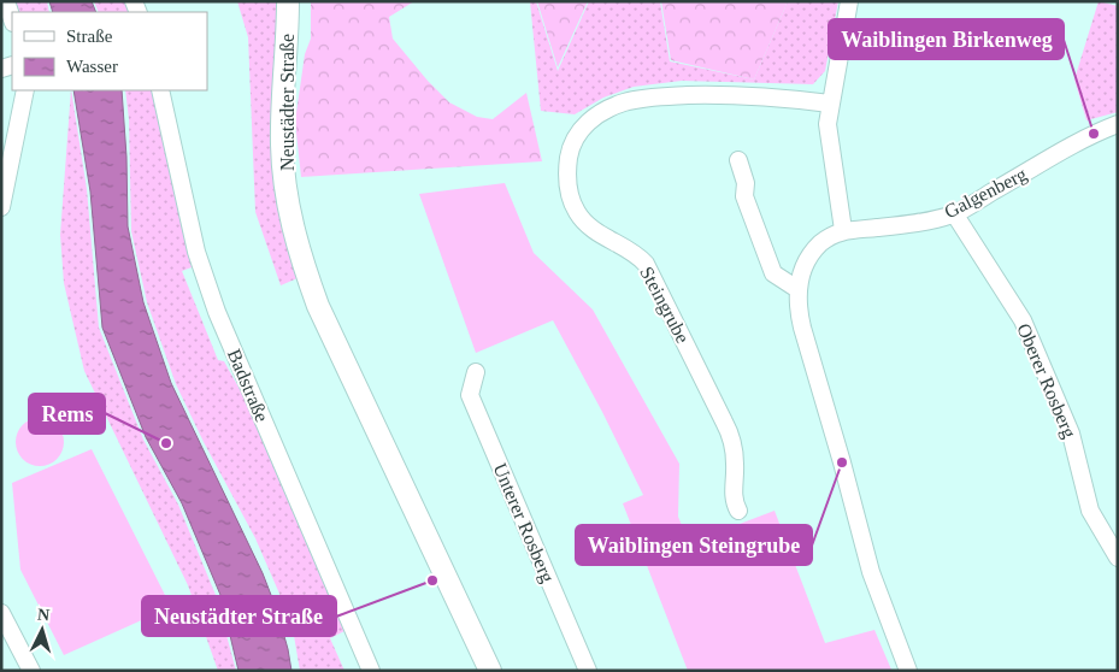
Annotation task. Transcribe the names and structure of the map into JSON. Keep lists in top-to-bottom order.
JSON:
{
  "streets": {
    "street": [
      "Neustädter Straße",
      "Galgenberg",
      "Steingrube",
      "Oberer Rosberg",
      "Badstraße",
      "Unterer Rosberg"
    ]
  },
  "crossings": [
    ["Galgenberg", "Oberer Rosberg"]
  ],
  "places": [
    "Waiblingen Birkenweg",
    "Rems",
    "Waiblingen Steingrube",
    "Neustädter Straße"
  ],
  "legend": ["Straße", "Wasser"],
  "north": "top"
}
